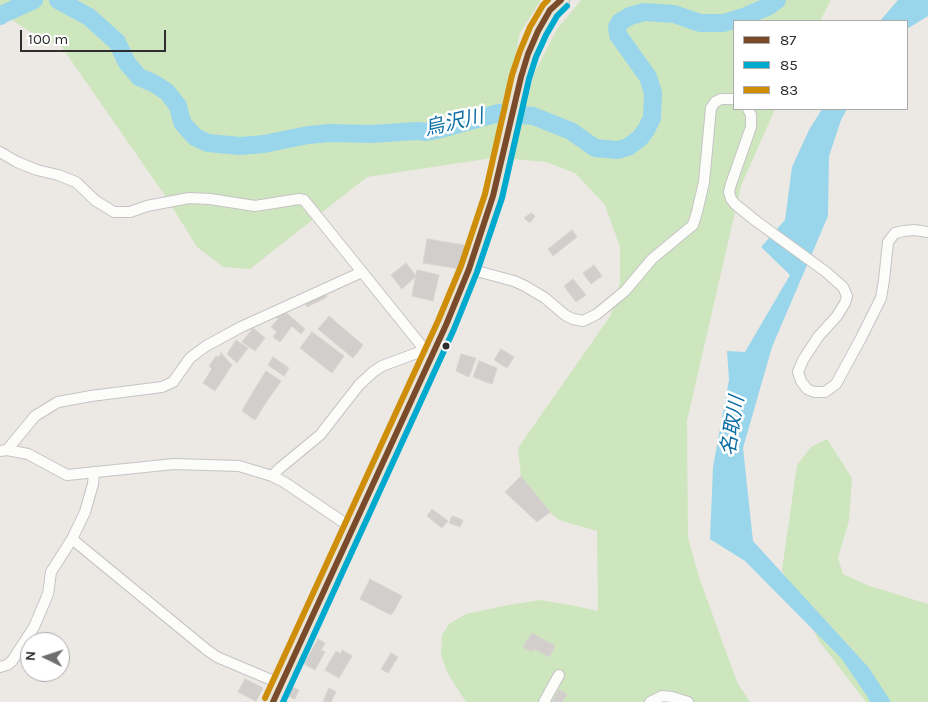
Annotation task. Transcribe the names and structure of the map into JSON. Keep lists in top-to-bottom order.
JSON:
{
  "water": ["烏沢川", "名取川"],
  "lines": ["transit line 87", "transit line 83", "transit line 85"],
  "legend": ["87", "85", "83"],
  "scale_bar": "100 m",
  "north": "left"
}
